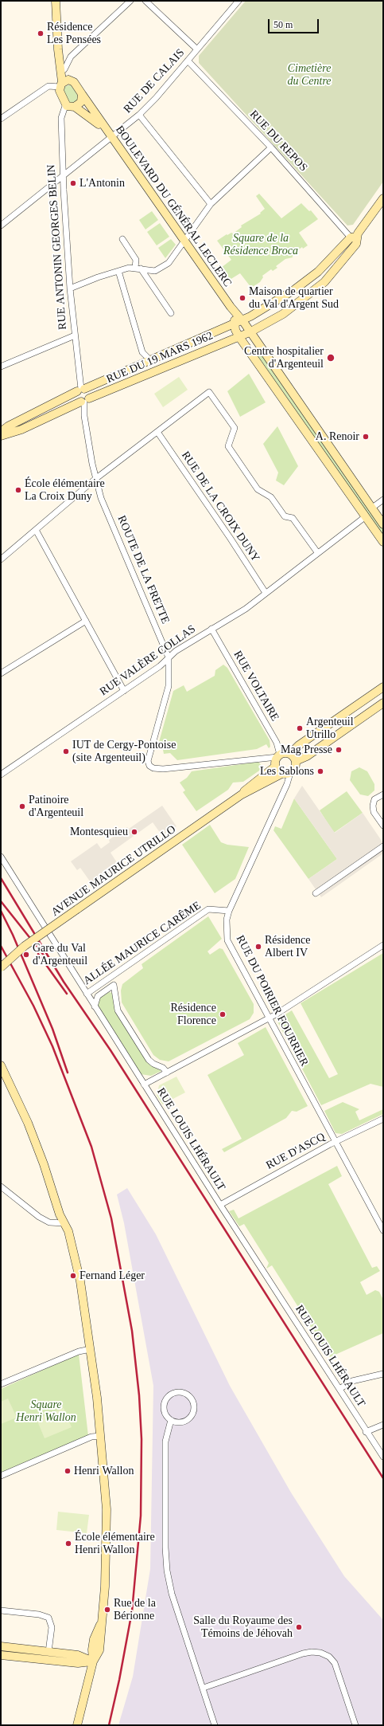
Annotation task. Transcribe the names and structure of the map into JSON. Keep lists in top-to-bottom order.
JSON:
{
  "streets": {
    "main road": ["BOULEVARD DU GÉNÉRAL LECLERC", "RUE DU 19 MARS 1962", "AVENUE MAURICE UTRILLO"],
    "street": [
      "RUE DE CALAIS",
      "RUE DU REPOS",
      "RUE ANTONIN GEORGES BELIN",
      "RUE DE LA CROIX DUNY",
      "ROUTE DE LA FRETTE",
      "RUE VALÈRE COLLAS",
      "RUE VOLTAIRE",
      "ALLÉE MAURICE CARÊME",
      "RUE DU POIRIER FOURRIER",
      "RUE LOUIS LHÉRAULT",
      "RUE D'ASCQ"
    ]
  },
  "crossings": [
    ["RUE DE CALAIS", "RUE DU REPOS"],
    ["RUE DE CALAIS", "BOULEVARD DU GÉNÉRAL LECLERC"],
    ["RUE DE CALAIS", "RUE ANTONIN GEORGES BELIN"],
    ["RUE DU REPOS", "RUE DU 19 MARS 1962"],
    ["BOULEVARD DU GÉNÉRAL LECLERC", "RUE ANTONIN GEORGES BELIN"],
    ["BOULEVARD DU GÉNÉRAL LECLERC", "RUE DU 19 MARS 1962"],
    ["BOULEVARD DU GÉNÉRAL LECLERC", "RUE VALÈRE COLLAS"],
    ["RUE ANTONIN GEORGES BELIN", "RUE DU 19 MARS 1962"],
    ["RUE DE LA CROIX DUNY", "RUE VALÈRE COLLAS"],
    ["ROUTE DE LA FRETTE", "RUE VALÈRE COLLAS"],
    ["ROUTE DE LA FRETTE", "RUE VOLTAIRE"],
    ["ROUTE DE LA FRETTE", "AVENUE MAURICE UTRILLO"],
    ["ROUTE DE LA FRETTE", "RUE DU POIRIER FOURRIER"],
    ["RUE VALÈRE COLLAS", "RUE VOLTAIRE"],
    ["RUE VOLTAIRE", "AVENUE MAURICE UTRILLO"],
    ["RUE VOLTAIRE", "RUE DU POIRIER FOURRIER"],
    ["AVENUE MAURICE UTRILLO", "RUE DU POIRIER FOURRIER"],
    ["ALLÉE MAURICE CARÊME", "RUE DU POIRIER FOURRIER"],
    ["ALLÉE MAURICE CARÊME", "RUE LOUIS LHÉRAULT"],
    ["RUE DU POIRIER FOURRIER", "RUE D'ASCQ"],
    ["RUE LOUIS LHÉRAULT", "RUE D'ASCQ"]
  ],
  "parks": ["Cimetière du Centre", "Square de la Résidence Broca", "Square Henri Wallon"],
  "places": [
    "Résidence Les Pensées",
    "L'Antonin",
    "Maison de quartier du Val d'Argent Sud",
    "Centre hospitalier d'Argenteuil",
    "A. Renoir",
    "École élémentaire La Croix Duny",
    "Argenteuil Utrillo",
    "Mag Presse",
    "IUT de Cergy-Pontoise (site Argenteuil)",
    "Les Sablons",
    "Patinoire d'Argenteuil",
    "Montesquieu",
    "Résidence Albert IV",
    "Gare du Val d'Argenteuil",
    "Résidence Florence",
    "Fernand Léger",
    "Henri Wallon",
    "École élémentaire Henri Wallon",
    "Rue de la Bérionne",
    "Salle du Royaume des Témoins de Jéhovah"
  ],
  "scale_bar": "50 m"
}
